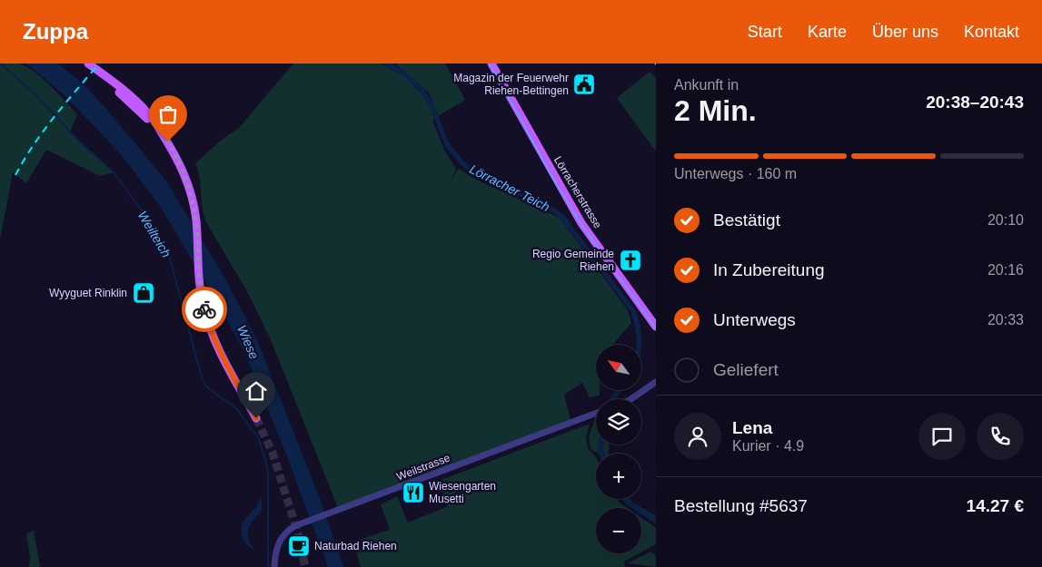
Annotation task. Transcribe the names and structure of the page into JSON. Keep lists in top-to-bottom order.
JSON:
{
  "streets": {
    "main road": ["Lörracherstrasse"],
    "street": ["Weilstrasse"]
  },
  "water": ["Lörracher Teich", "Weilteich", "Wiese"],
  "places": {
    "public building": ["Magazin der Feuerwehr Riehen-Bettingen"],
    "church": ["Regio Gemeinde Riehen"],
    "shop": ["Wyyguet Rinklin"],
    "restaurant": ["Wiesengarten Musetti"],
    "cafe": ["Naturbad Riehen"]
  },
  "north": "top left",
  "page": {
    "header": "Zuppa",
    "nav": [
      "Start",
      "Karte",
      "Über uns",
      "Kontakt"
    ],
    "heading": ["2 Min.", "Ankunft in", "20:38–20:43"],
    "panel": [
      "Lena",
      "Kurier · 4.9",
      "Bestellung #5637",
      "14.27 €"
    ],
    "bar": "Unterwegs · 160 m",
    "list": [
      ["Bestätigt", "20:10"],
      ["In Zubereitung", "20:16"],
      ["Unterwegs", "20:33"],
      "Geliefert"
    ],
    "map_buttons": ["+", "−"]
  }
}
